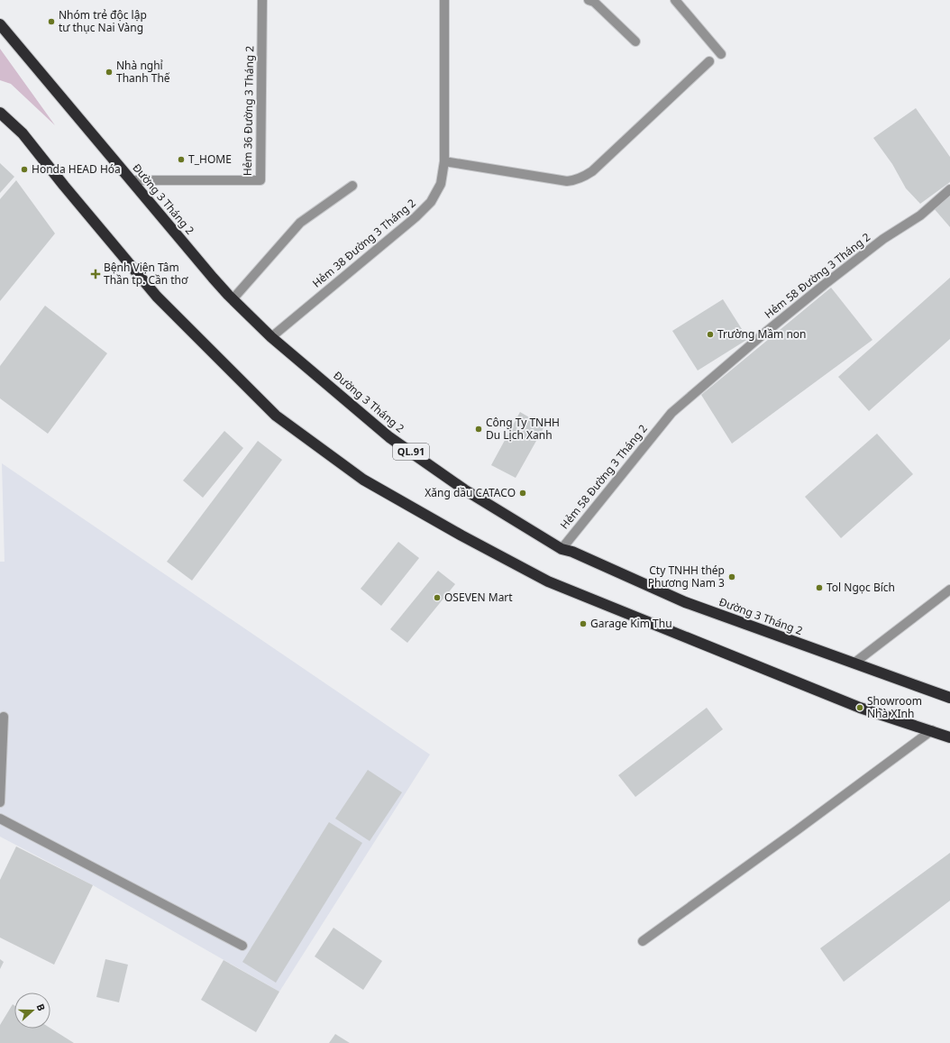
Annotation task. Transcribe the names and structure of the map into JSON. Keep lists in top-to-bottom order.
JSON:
{
  "streets": {
    "highway": ["Đường 3 Tháng 2", "QL.91"],
    "street": ["Hẻm 36 Đường 3 Tháng 2", "Hẻm 38 Đường 3 Tháng 2", "Hẻm 58 Đường 3 Tháng 2"]
  },
  "crossings": [
    ["Hẻm 36 Đường 3 Tháng 2", "Đường 3 Tháng 2"],
    ["Đường 3 Tháng 2", "Hẻm 38 Đường 3 Tháng 2"],
    ["Đường 3 Tháng 2", "Hẻm 58 Đường 3 Tháng 2"]
  ],
  "places": {
    "other": [
      "Nhóm trẻ độc lập tư thục Nai Vàng",
      "Nhà nghỉ Thanh Thế",
      "T_HOME",
      "Honda HEAD Hóa",
      "Trường Mầm non",
      "Công Ty TNHH Du Lịch Xanh",
      "Xăng dầu CATACO",
      "Cty TNHH thép Phương Nam 3",
      "Tol Ngọc Bích",
      "OSEVEN Mart",
      "Garage Kim Thu",
      "Showroom Nhà XInh"
    ],
    "health": ["Bệnh Viện Tâm Thần tp. Cần thơ"]
  },
  "north": "right"
}
